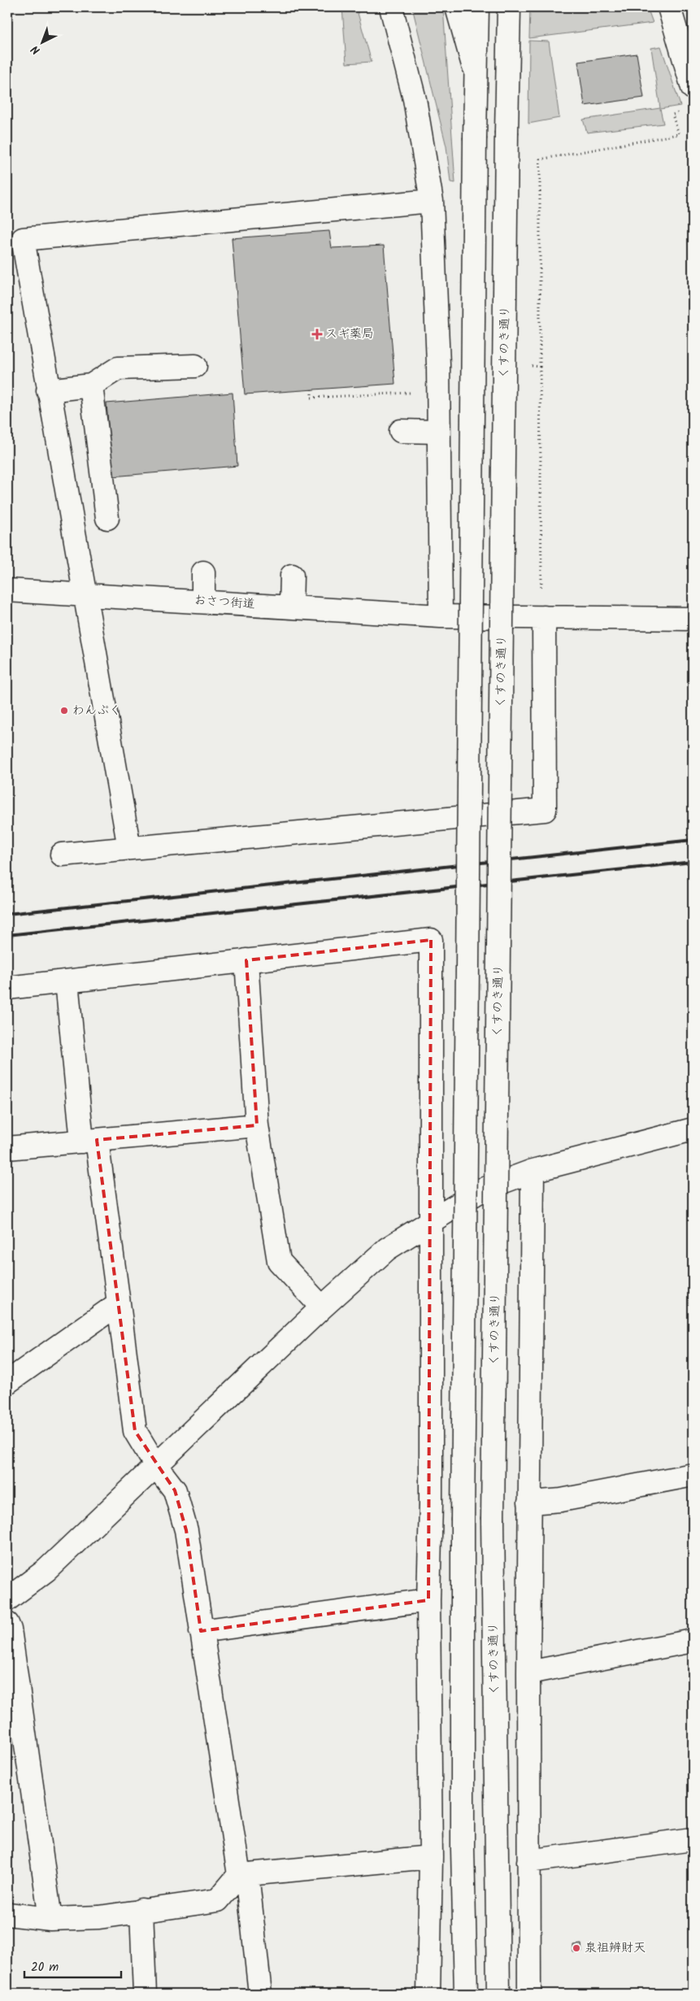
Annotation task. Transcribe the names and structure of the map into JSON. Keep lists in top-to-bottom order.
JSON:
{
  "streets": {
    "street": ["くすのき通り", "おさつ街道"]
  },
  "places": {
    "health": ["スギ薬局"],
    "other": ["わんぷく", "泉祖辨財天"]
  },
  "scale_bar": "20 m",
  "north": "bottom left"
}
